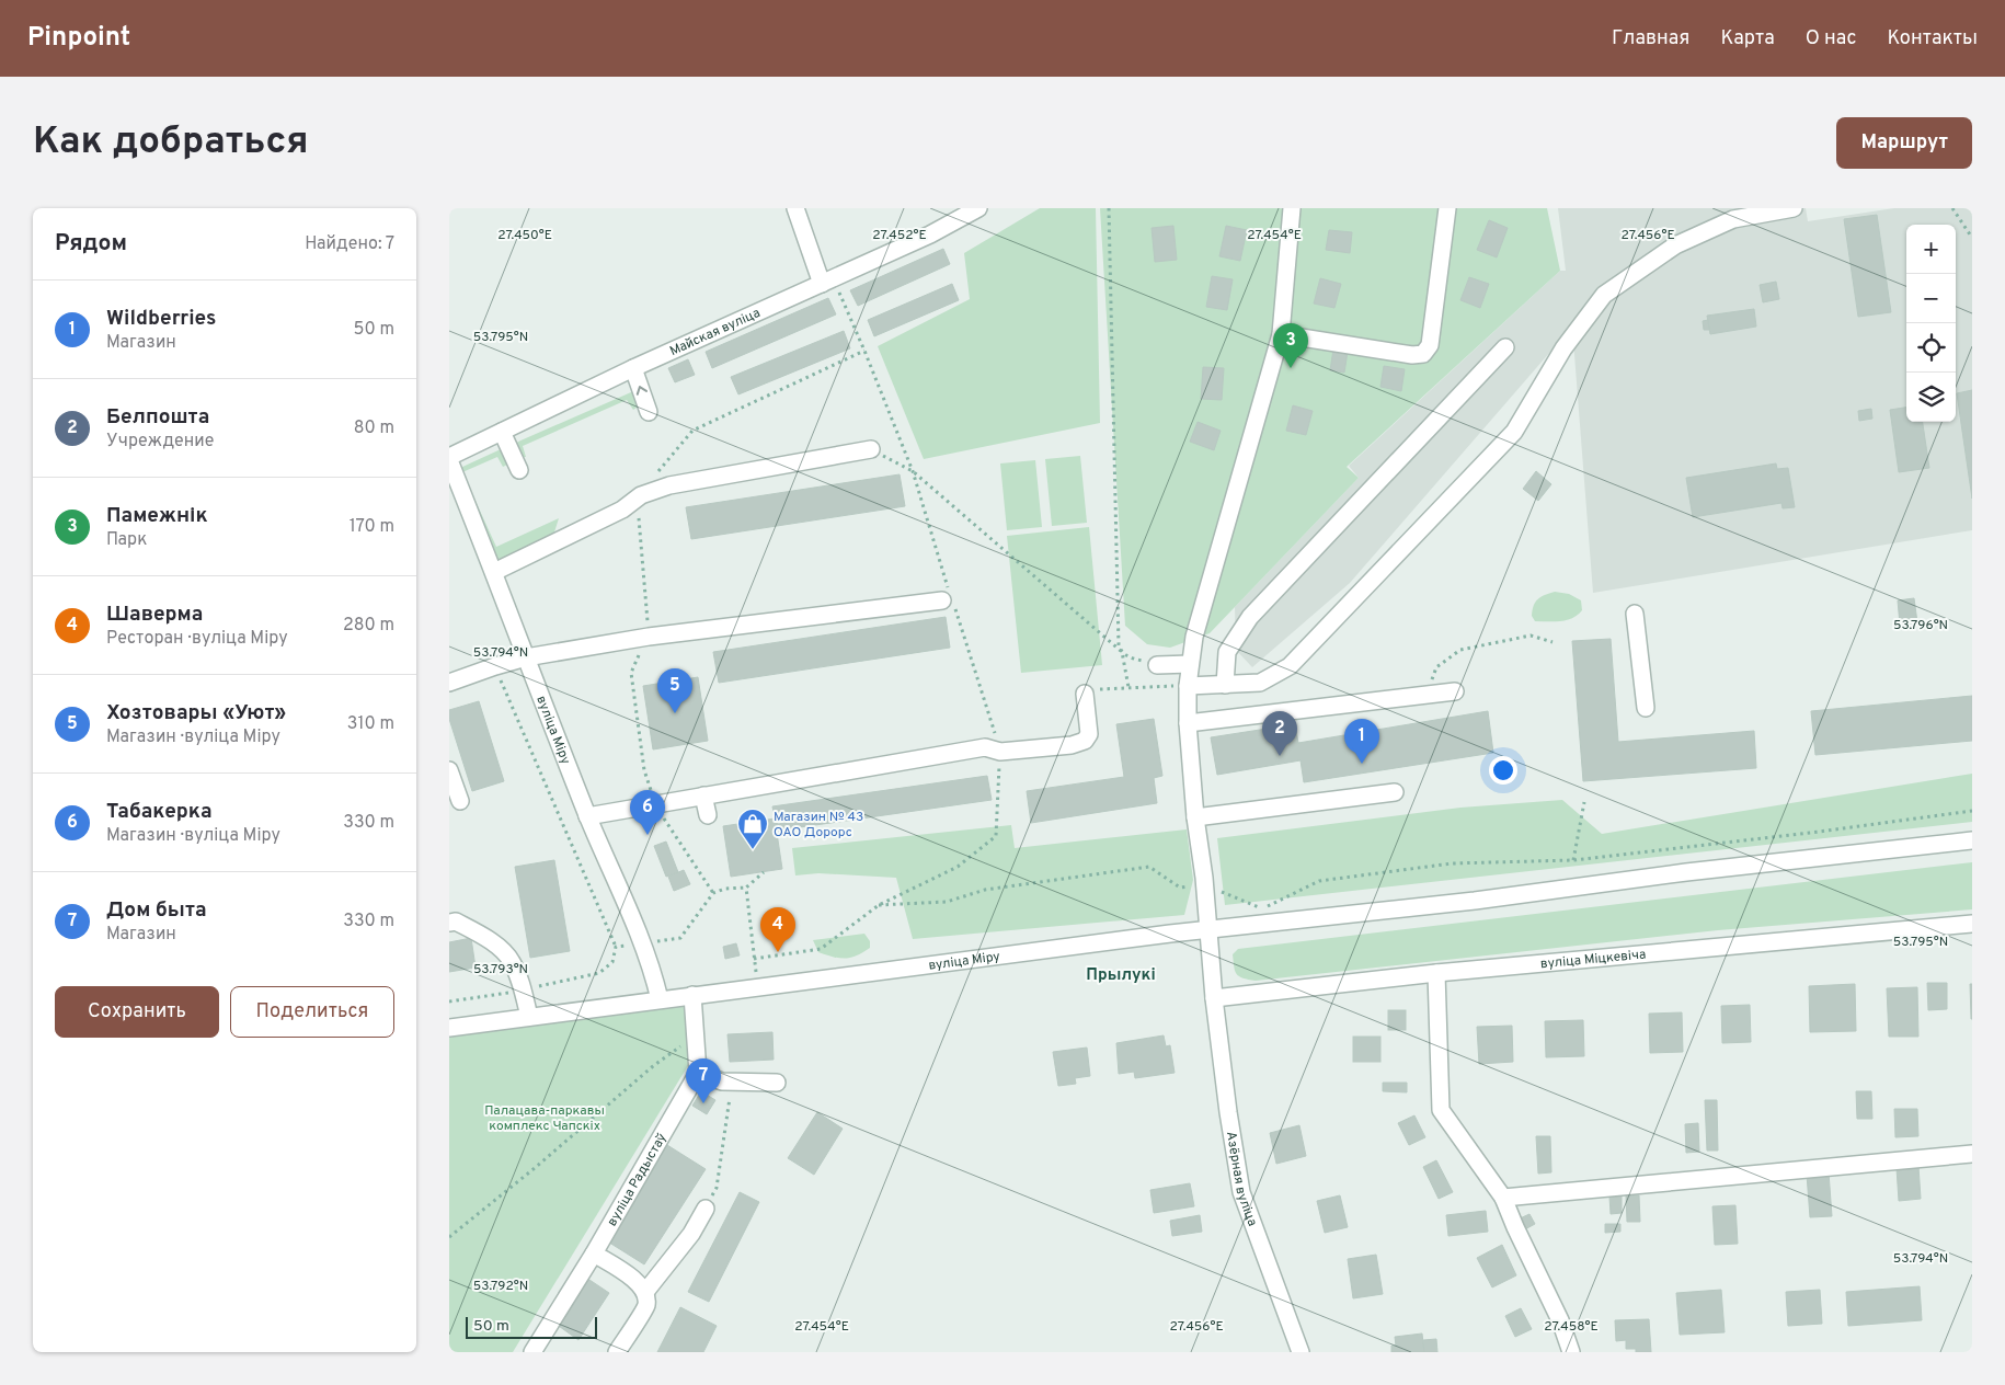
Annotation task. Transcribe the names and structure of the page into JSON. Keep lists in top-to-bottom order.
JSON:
{
  "streets": {
    "street": [
      "Майская вуліца",
      "вуліца Міру",
      "вуліца Міцкевіча",
      "Азёрная вуліца",
      "вуліца Радыстаў"
    ]
  },
  "crossings": [
    ["Майская вуліца", "вуліца Міру"],
    ["вуліца Міру", "Азёрная вуліца"],
    ["вуліца Міцкевіча", "Азёрная вуліца"]
  ],
  "districts": ["Прылукі"],
  "parks": ["Палацава-паркавы комплекс Чапскіх"],
  "places": {
    "shop": ["Магазин № 43 ОАО Дорорс"]
  },
  "scale_bar": "50 m",
  "page": {
    "header": "Pinpoint",
    "nav": [
      "Главная",
      "Карта",
      "О нас",
      "Контакты"
    ],
    "buttons": [
      "Маршрут",
      ["Сохранить", "Поделиться"]
    ],
    "title": "Как добраться",
    "heading": ["Рядом", "Найдено: 7"],
    "map_buttons": ["+", "−"],
    "list": [
      {
        "mark": "1",
        "name": "Wildberries",
        "note": "Магазин",
        "value": "50 m"
      },
      {
        "mark": "2",
        "name": "Белпошта",
        "note": "Учреждение",
        "value": "80 m"
      },
      {
        "mark": "3",
        "name": "Памежнік",
        "note": "Парк",
        "value": "170 m"
      },
      {
        "mark": "4",
        "name": "Шаверма",
        "note": "Ресторан · вуліца Міру",
        "value": "280 m"
      },
      {
        "mark": "5",
        "name": "Хозтовары «Уют»",
        "note": "Магазин · вуліца Міру",
        "value": "310 m"
      },
      {
        "mark": "6",
        "name": "Табакерка",
        "note": "Магазин · вуліца Міру",
        "value": "330 m"
      },
      {
        "mark": "7",
        "name": "Дом быта",
        "note": "Магазин",
        "value": "330 m"
      }
    ],
    "pins": [
      "3",
      "5",
      "2",
      "1",
      "6",
      "4",
      "7"
    ],
    "scale": "50 m"
  },
  "coordinates": [
    "27.450°E",
    "27.452°E",
    "27.454°E",
    "27.456°E",
    "53.795°N",
    "53.796°N",
    "53.794°N",
    "53.793°N",
    "53.792°N",
    "27.458°E"
  ]
}
